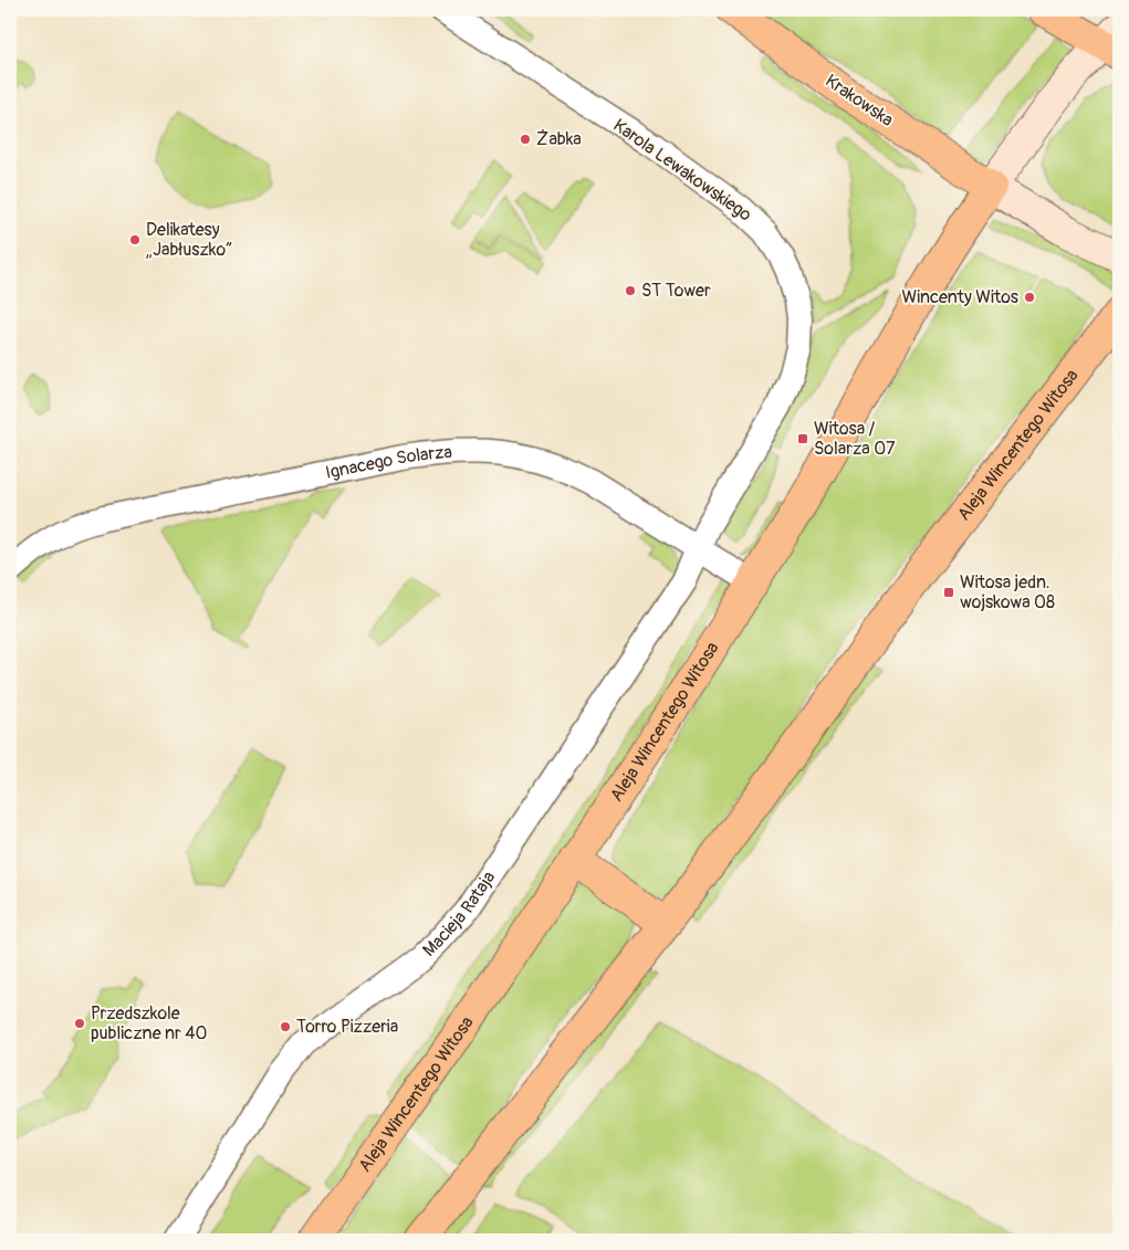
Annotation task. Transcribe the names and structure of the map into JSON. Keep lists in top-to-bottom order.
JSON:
{
  "streets": {
    "main road": ["Krakowska", "Aleja Wincentego Witosa"],
    "street": ["Karola Lewakowskiego", "Ignacego Solarza", "Macieja Rataja"]
  },
  "crossings": [
    ["Krakowska", "Aleja Wincentego Witosa"],
    ["Karola Lewakowskiego", "Ignacego Solarza"],
    ["Karola Lewakowskiego", "Macieja Rataja"],
    ["Aleja Wincentego Witosa", "Ignacego Solarza"],
    ["Ignacego Solarza", "Macieja Rataja"]
  ],
  "places": {
    "other": [
      "Żabka",
      "Delikatesy „Jabłuszko“",
      "ST Tower",
      "Wincenty Witos",
      "Przedszkole publiczne nr 40",
      "Torro Pizzeria"
    ],
    "transit": ["Witosa / Solarza 07", "Witosa jedn. wojskowa 08"]
  }
}
